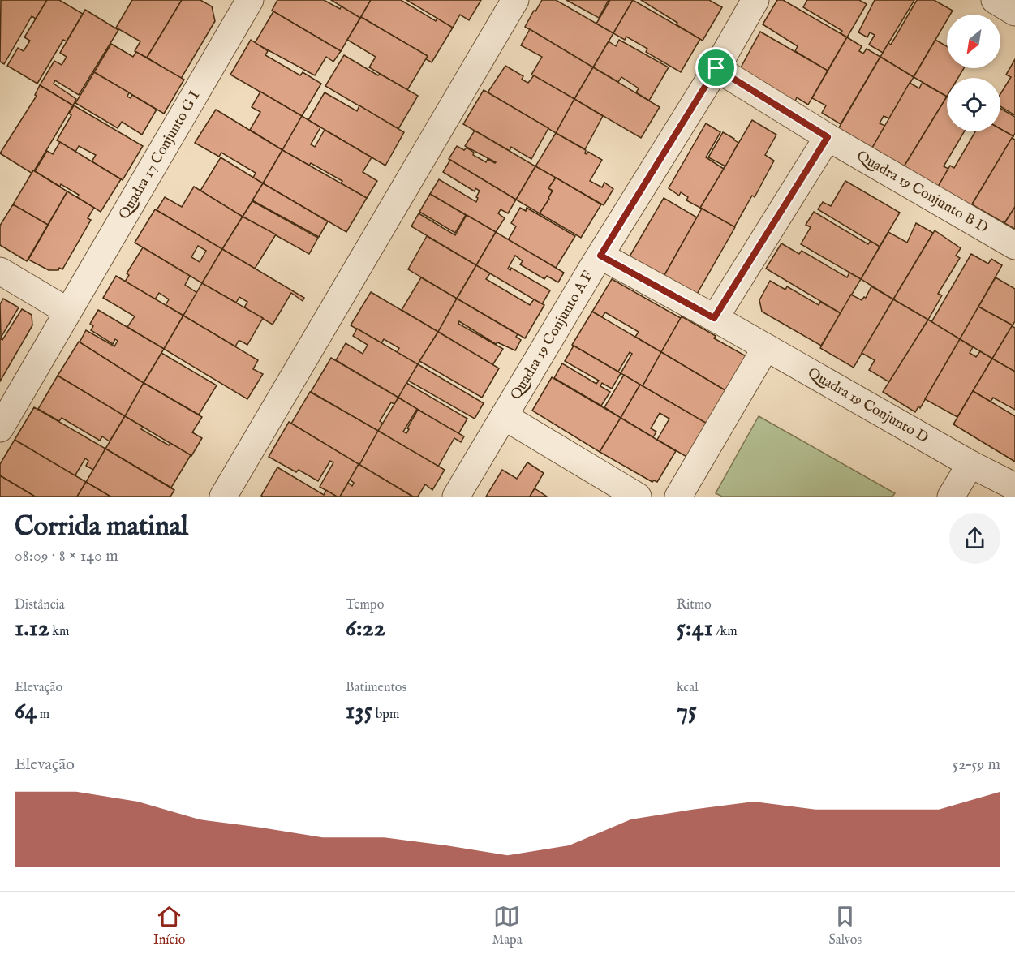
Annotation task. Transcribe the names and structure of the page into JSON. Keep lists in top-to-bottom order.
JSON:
{
  "streets": {
    "street": [
      "Quadra 17 Conjunto G I",
      "Quadra 19 Conjunto B D",
      "Quadra 19 Conjunto A F",
      "Quadra 19 Conjunto D"
    ]
  },
  "crossings": [
    ["Quadra 19 Conjunto B D", "Quadra 19 Conjunto A F"],
    ["Quadra 19 Conjunto A F", "Quadra 19 Conjunto D"]
  ],
  "north": "bottom left",
  "page": {
    "heading": ["Corrida matinal", "08:09 · 8 × 140 m"],
    "stats": [
      ["Distância", "1.12 km"],
      ["Tempo", "6:22"],
      ["Ritmo", "5:41 /km"],
      ["Elevação", "64 m"],
      ["Batimentos", "135 bpm"],
      ["kcal", "75"]
    ],
    "chart": ["Elevação", "52–59 m"],
    "tabs": ["Início", "Mapa", "Salvos"]
  }
}
